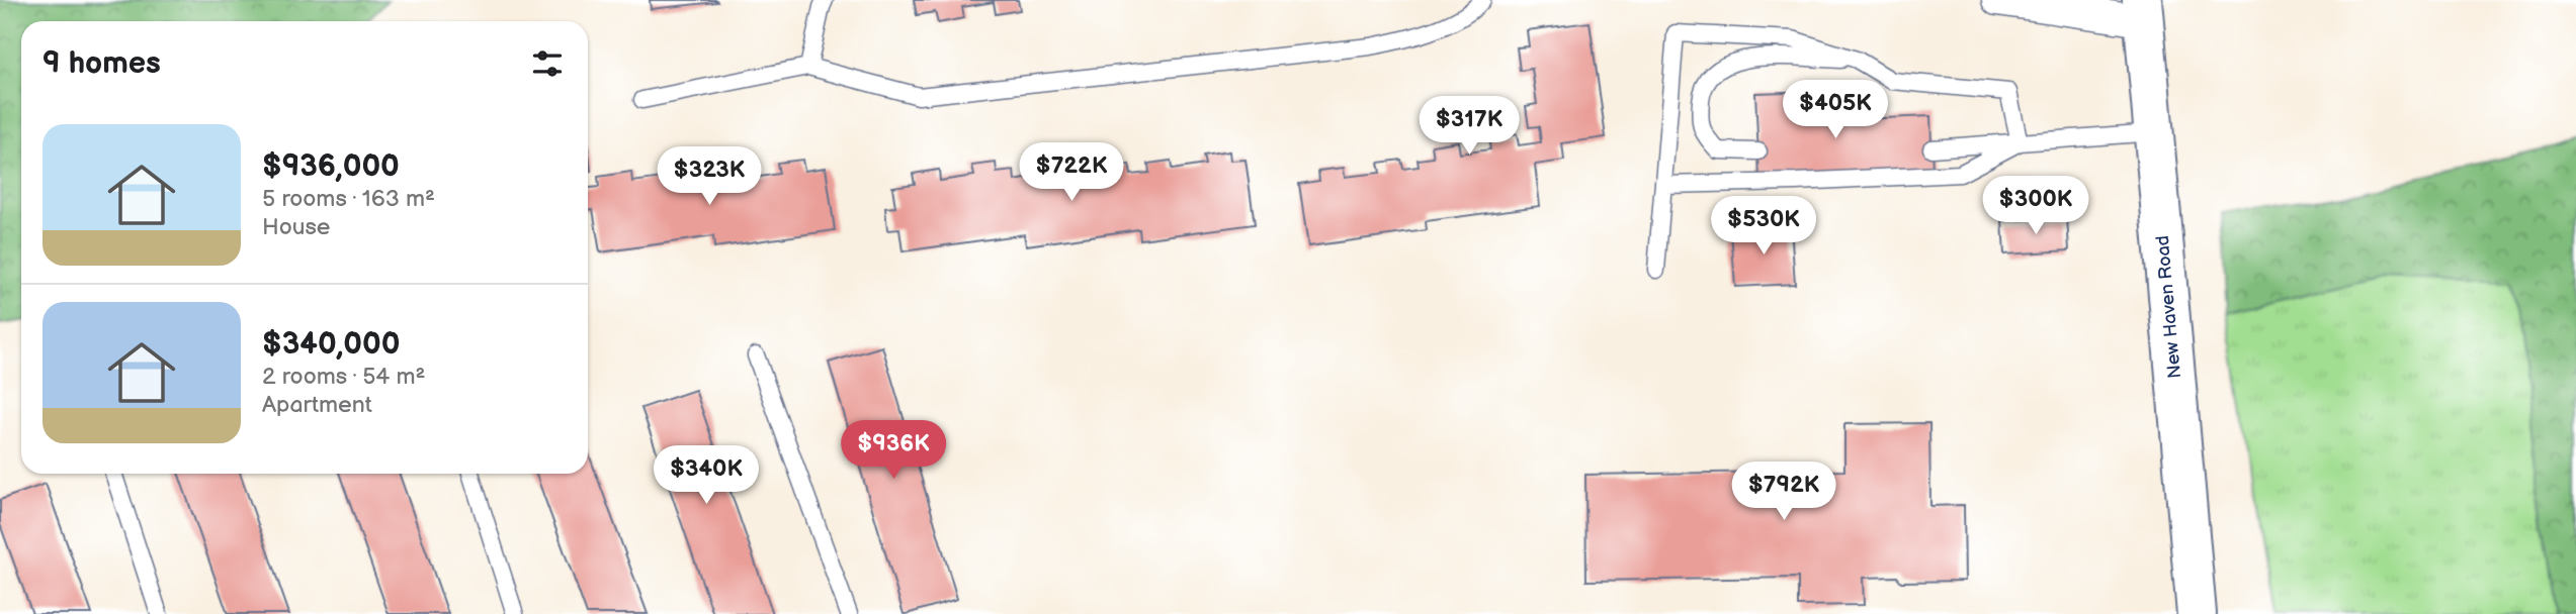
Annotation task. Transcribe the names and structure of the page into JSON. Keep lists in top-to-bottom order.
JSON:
{
  "streets": {
    "main road": ["New Haven Road"]
  },
  "page": {
    "heading": "9 homes",
    "price": [
      "$405K",
      "$317K",
      "$722K",
      "$323K",
      "$300K",
      "$530K",
      "$936K",
      "$340K",
      "$792K"
    ],
    "list": [
      {
        "name": "$936,000",
        "note": "5 rooms · 163 m² · House"
      },
      {
        "name": "$340,000",
        "note": "2 rooms · 54 m² · Apartment"
      }
    ]
  }
}
